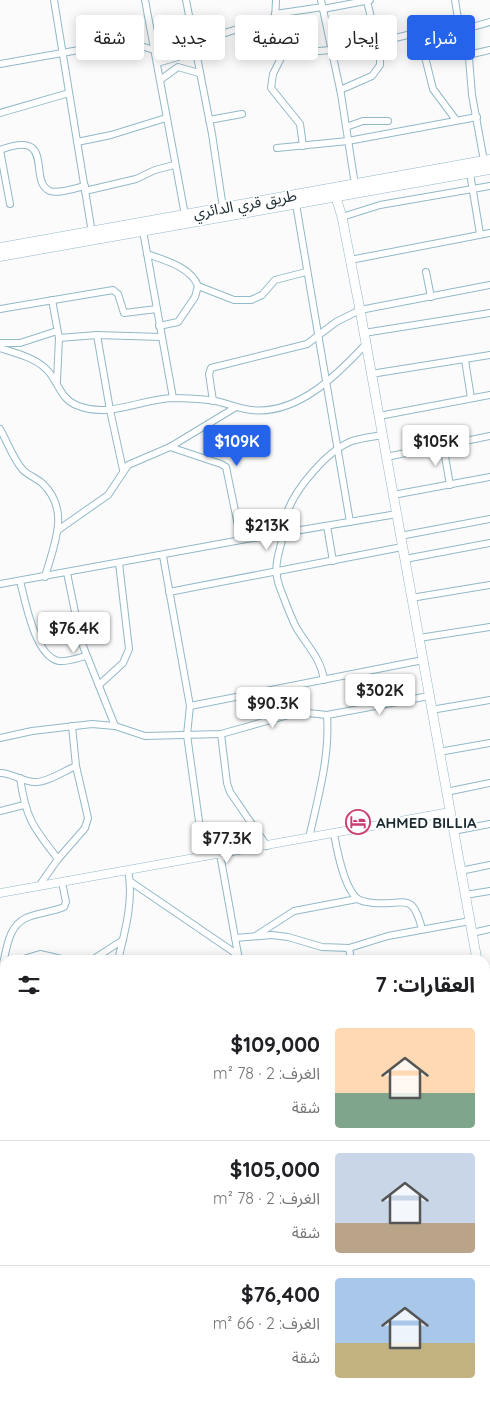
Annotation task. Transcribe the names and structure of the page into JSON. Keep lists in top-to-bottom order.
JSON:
{
  "streets": {
    "highway": ["طريق قري الدائري"]
  },
  "places": {
    "hotel": ["AHMED BILLIA"]
  },
  "page": {
    "chip": [
      "شراء",
      "إيجار",
      "تصفية",
      "جديد",
      "شقة"
    ],
    "price": [
      "$109K",
      "$105K",
      "$213K",
      "$76.4K",
      "$302K",
      "$90.3K",
      "$77.3K"
    ],
    "heading": "العقارات: 7",
    "list": [
      {
        "name": "$109,000",
        "note": "الغرف: 2 · 78 m² · شقة"
      },
      {
        "name": "$105,000",
        "note": "الغرف: 2 · 78 m² · شقة"
      },
      {
        "name": "$76,400",
        "note": "الغرف: 2 · 66 m² · شقة"
      }
    ]
  }
}
